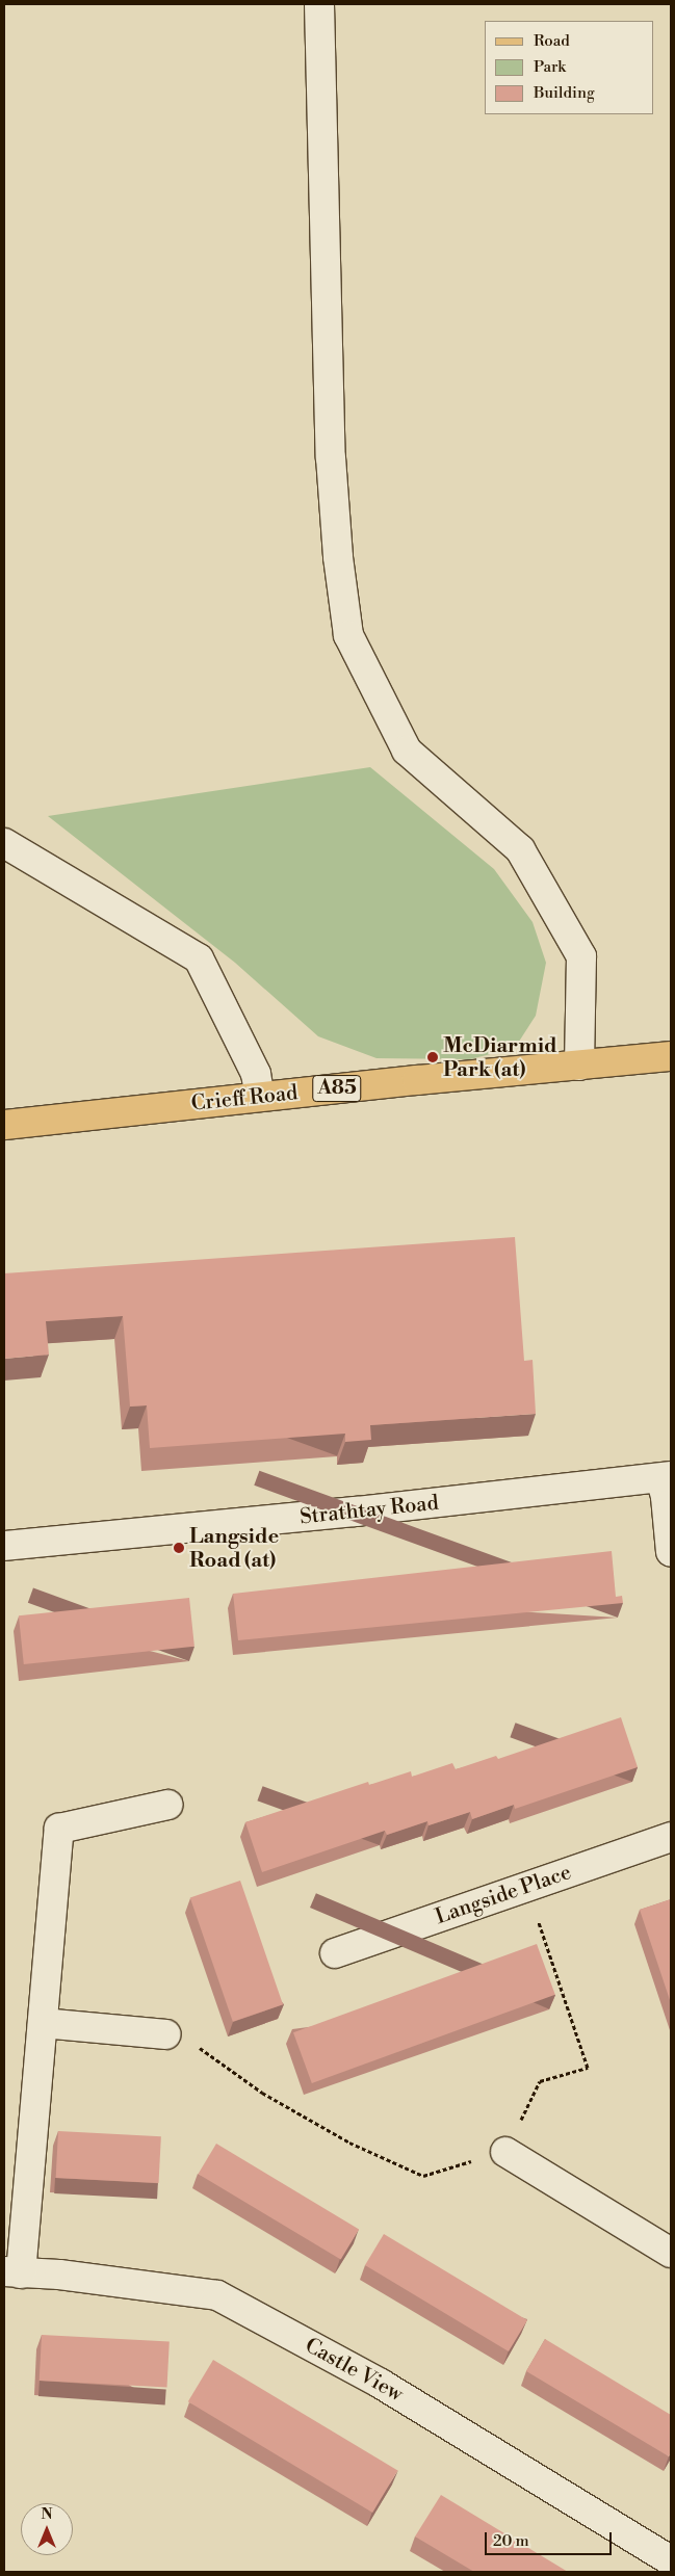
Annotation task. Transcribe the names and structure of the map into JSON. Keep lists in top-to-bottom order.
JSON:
{
  "streets": {
    "main road": ["A85", "Crieff Road"],
    "street": ["Strathtay Road", "Langside Place", "Castle View"]
  },
  "places": ["McDiarmid Park (at)", "Langside Road (at)"],
  "legend": ["Road", "Park", "Building"],
  "scale_bar": "20 m",
  "north": "top"
}
